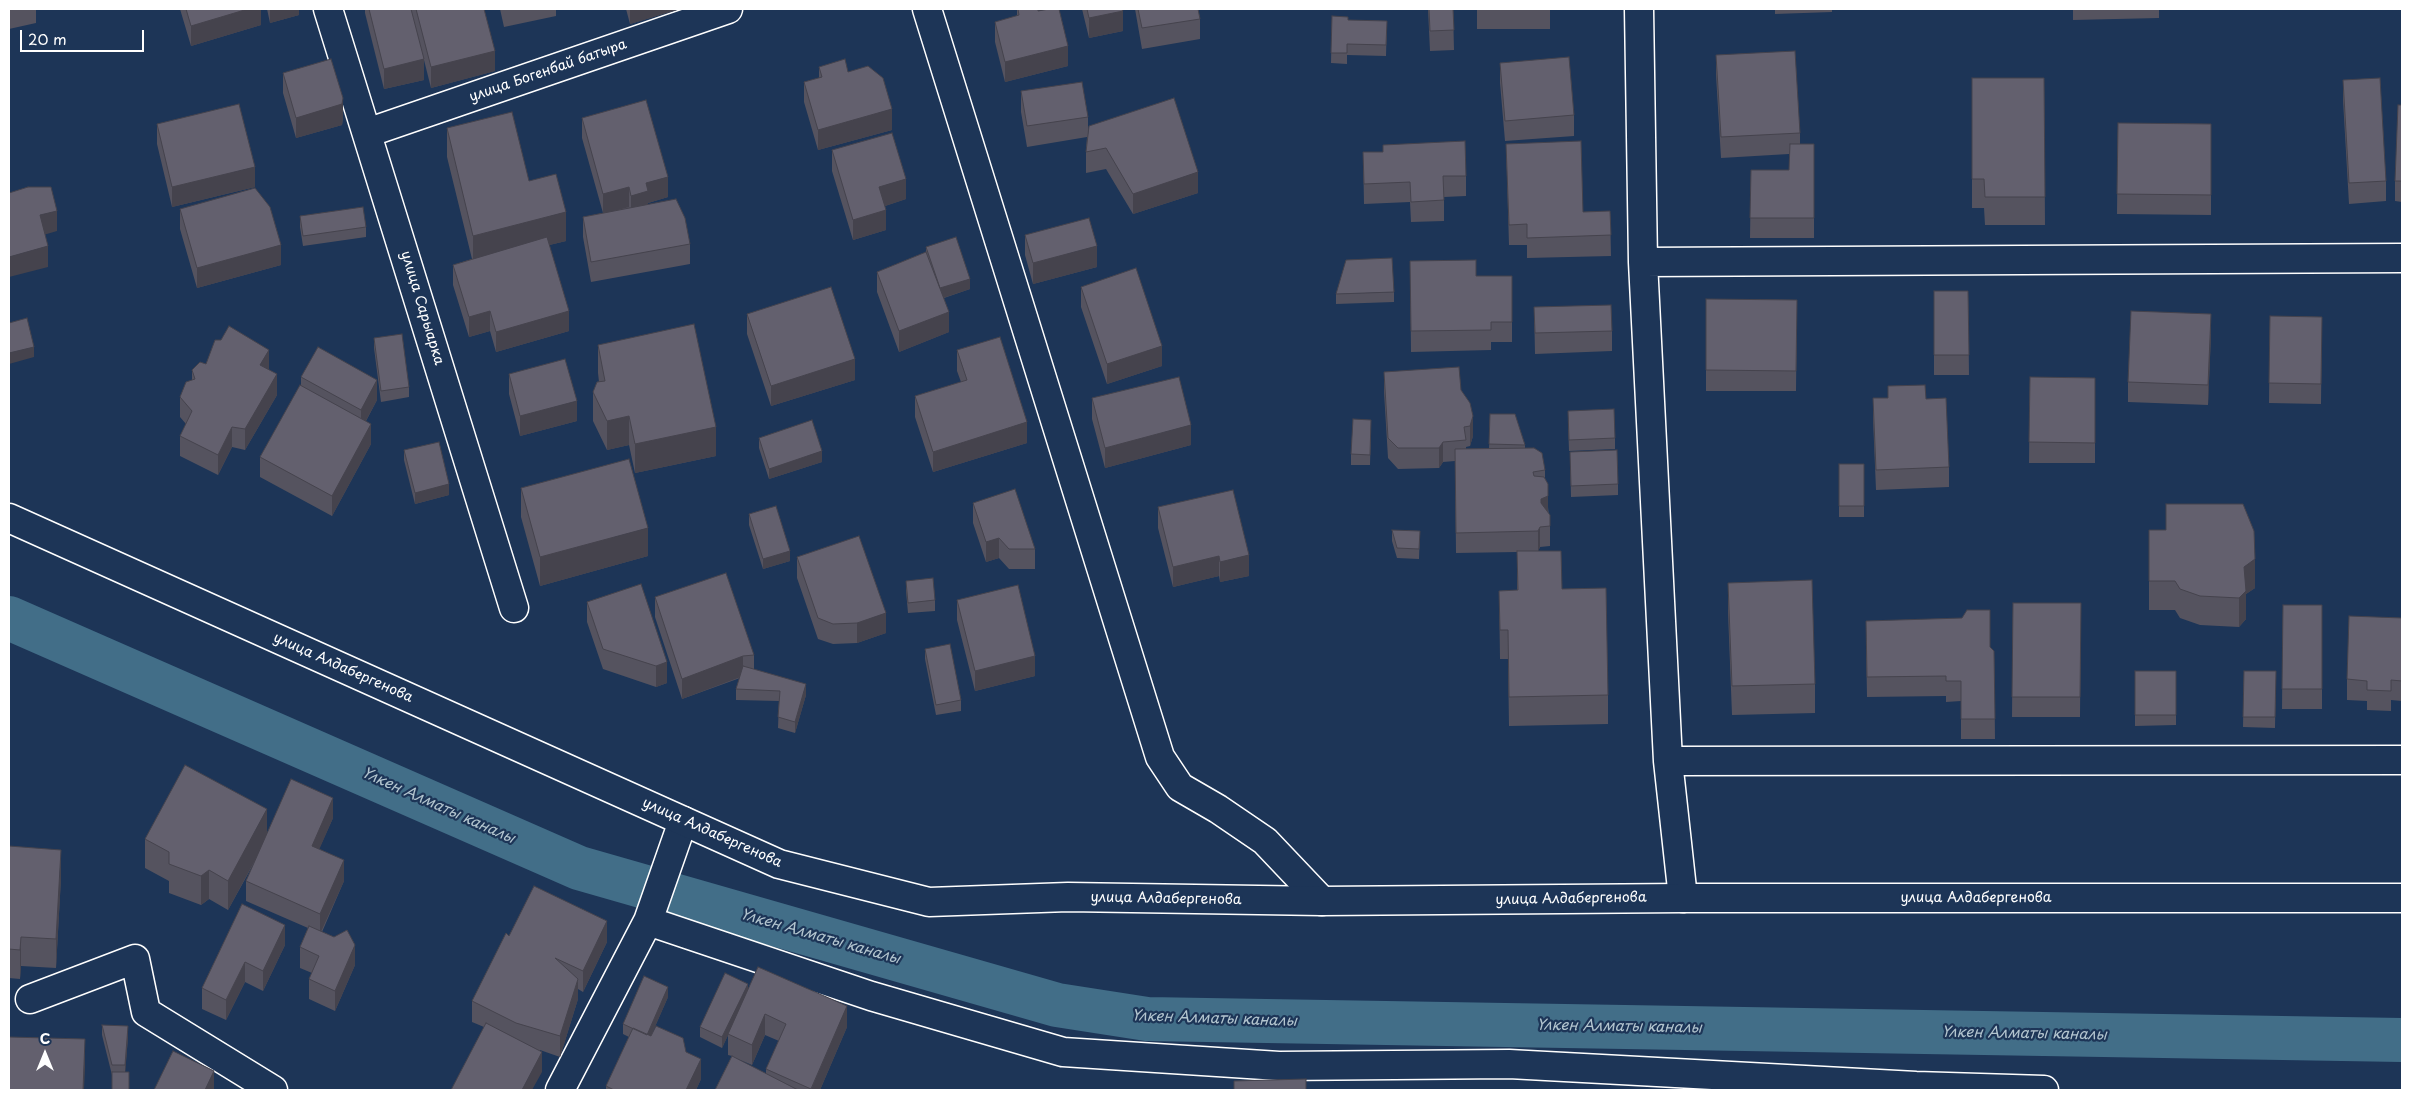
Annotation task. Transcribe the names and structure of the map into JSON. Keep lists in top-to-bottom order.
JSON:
{
  "streets": {
    "street": ["улица Богенбай батыра", "улица Сарыарка", "улица Алдабергенова"]
  },
  "crossings": [
    ["улица Богенбай батыра", "улица Сарыарка"]
  ],
  "water": ["Үлкен Алматы каналы"],
  "scale_bar": "20 m",
  "north": "top"
}
